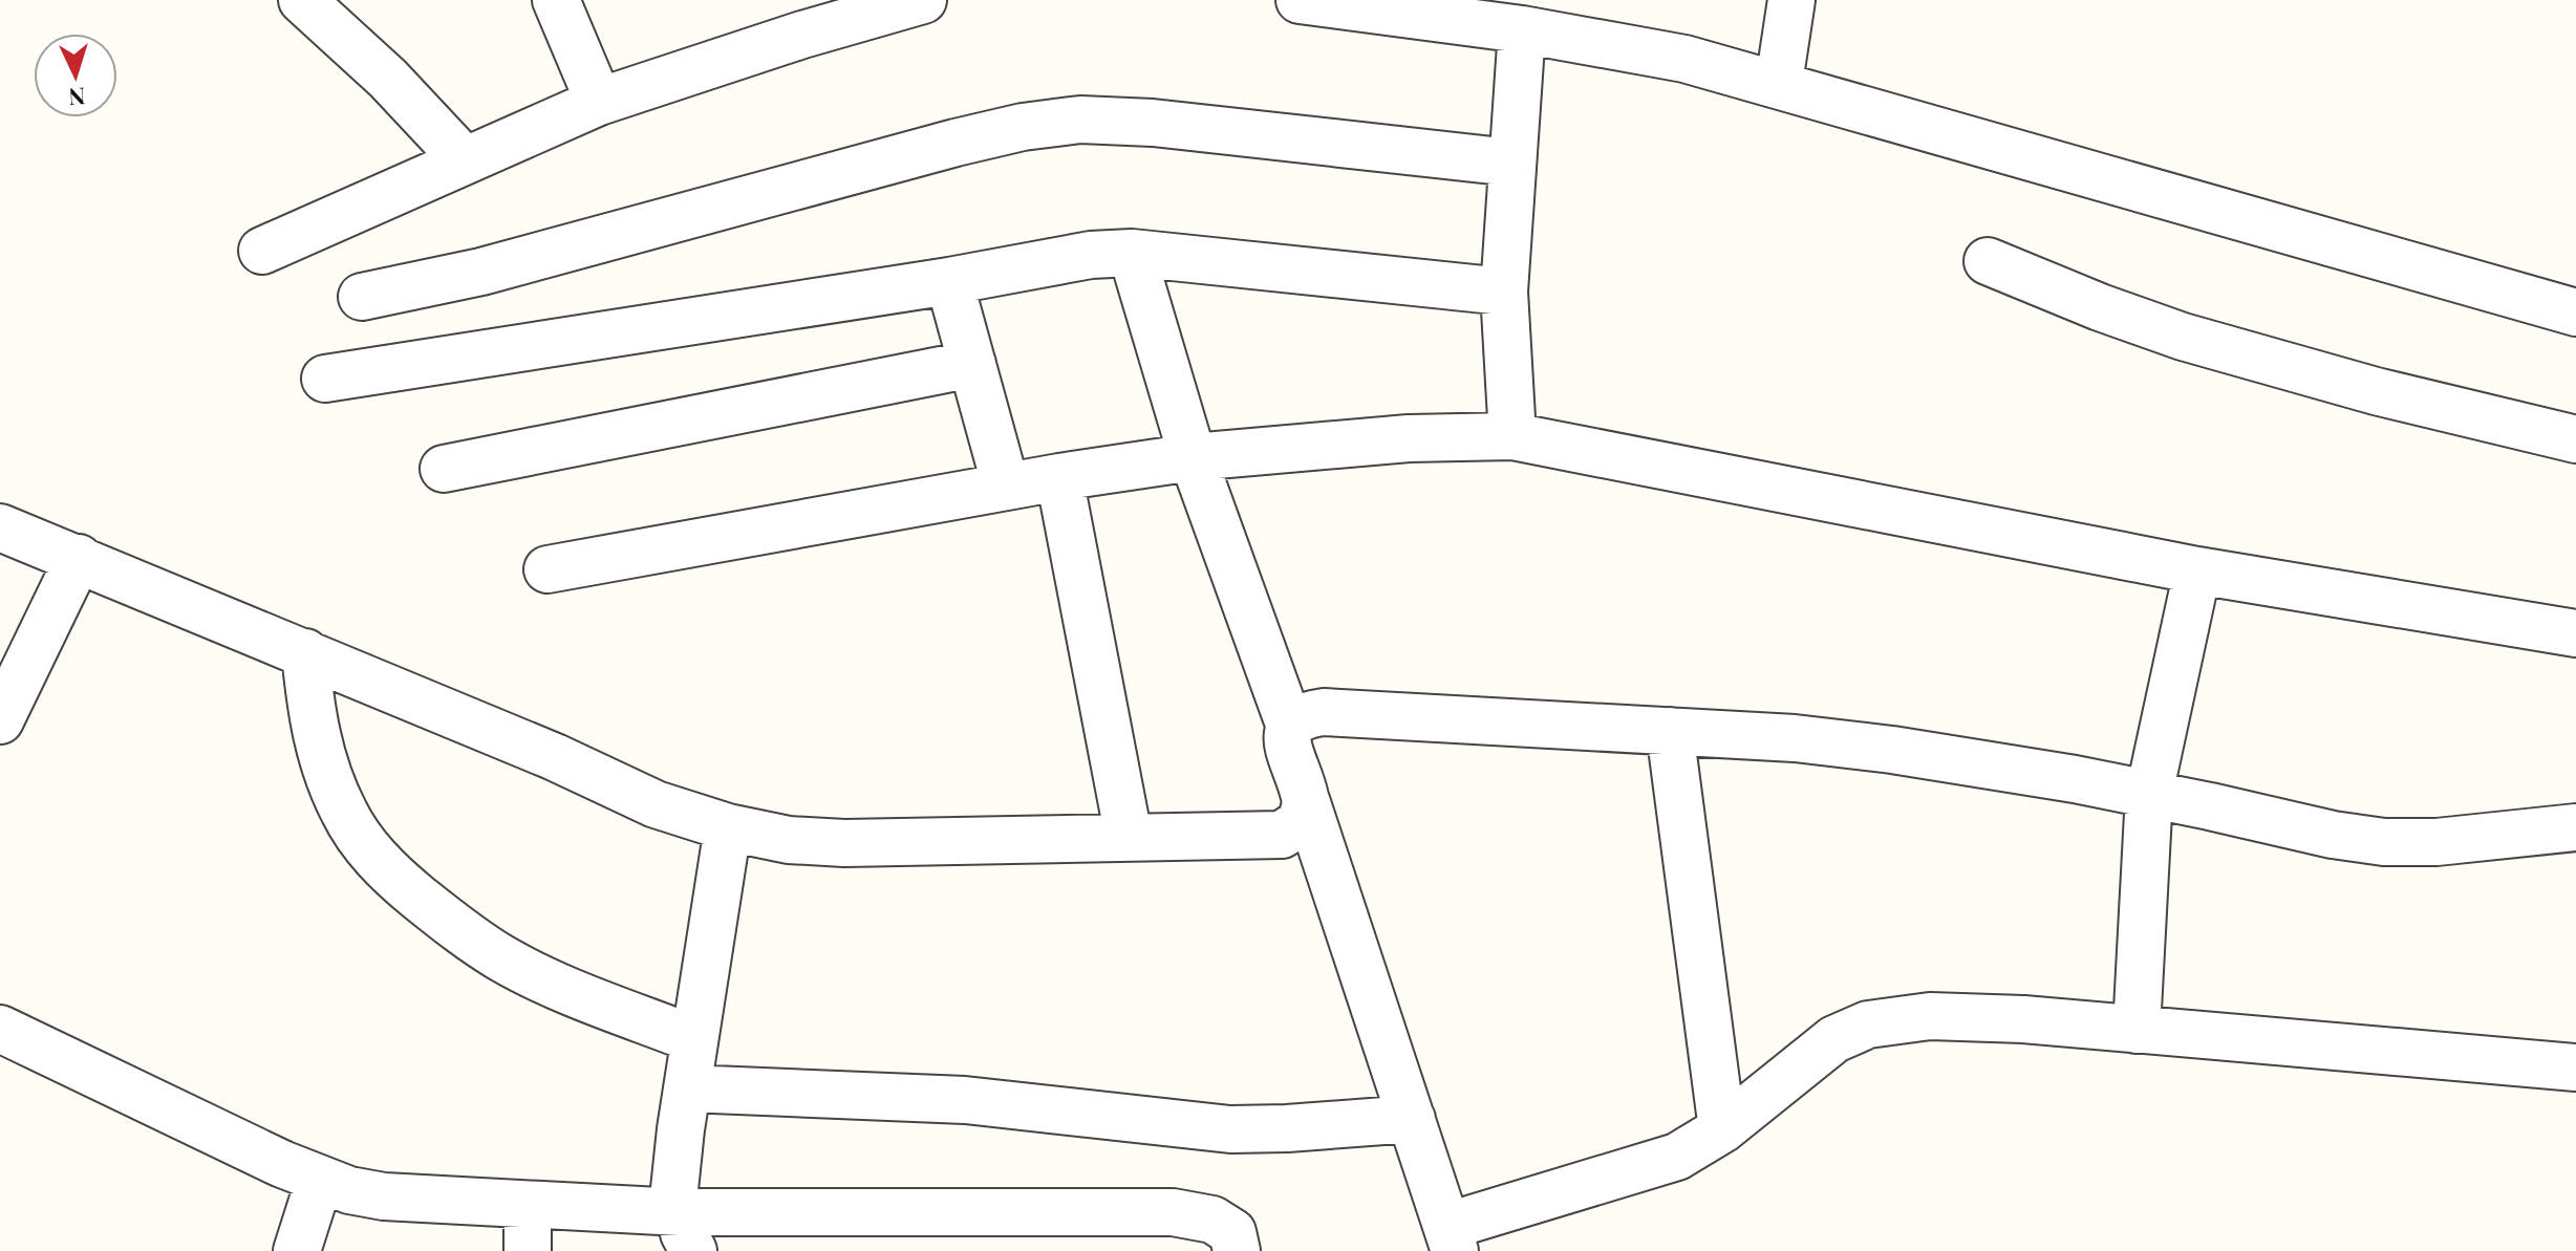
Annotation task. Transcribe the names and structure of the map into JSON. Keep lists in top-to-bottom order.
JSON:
{
  "north": "bottom"
}
